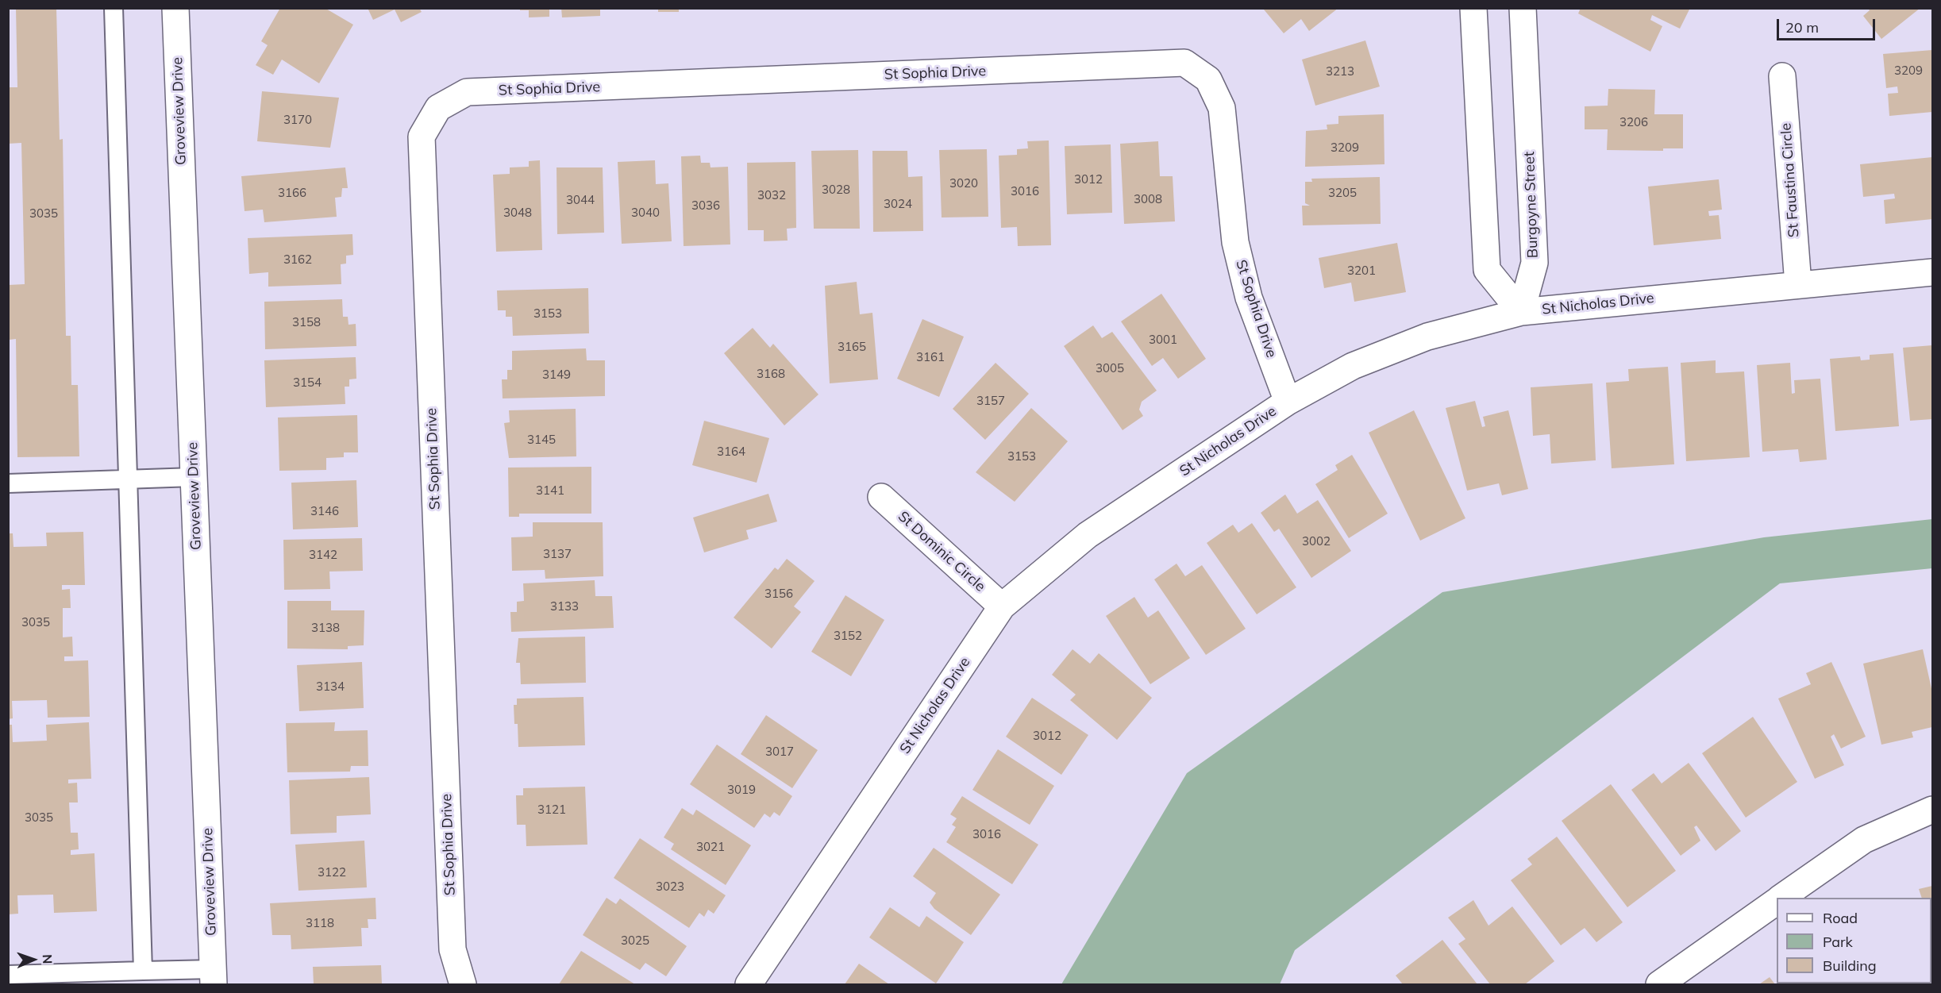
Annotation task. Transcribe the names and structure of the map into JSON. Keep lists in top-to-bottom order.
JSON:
{
  "streets": {
    "street": [
      "St Sophia Drive",
      "Groveview Drive",
      "St Faustina Circle",
      "Burgoyne Street",
      "St Nicholas Drive",
      "St Dominic Circle"
    ]
  },
  "crossings": [
    ["St Sophia Drive", "St Nicholas Drive"],
    ["St Faustina Circle", "St Nicholas Drive"],
    ["Burgoyne Street", "St Nicholas Drive"],
    ["St Nicholas Drive", "St Dominic Circle"]
  ],
  "house_numbers": [
    "3209",
    "3213",
    "3170",
    "3206",
    "3209",
    "3012",
    "3020",
    "3028",
    "3016",
    "3166",
    "3205",
    "3032",
    "3008",
    "3044",
    "3024",
    "3036",
    "3048",
    "3040",
    "3035",
    "3162",
    "3201",
    "3153",
    "3158",
    "3001",
    "3165",
    "3161",
    "3005",
    "3168",
    "3149",
    "3154",
    "3157",
    "3145",
    "3164",
    "3153",
    "3141",
    "3146",
    "3002",
    "3137",
    "3142",
    "3156",
    "3133",
    "3035",
    "3138",
    "3152",
    "3134",
    "3012",
    "3017",
    "3019",
    "3121",
    "3035",
    "3016",
    "3021",
    "3122",
    "3023",
    "3118",
    "3025"
  ],
  "legend": ["Road", "Park", "Building"],
  "scale_bar": "20 m",
  "north": "right"
}
